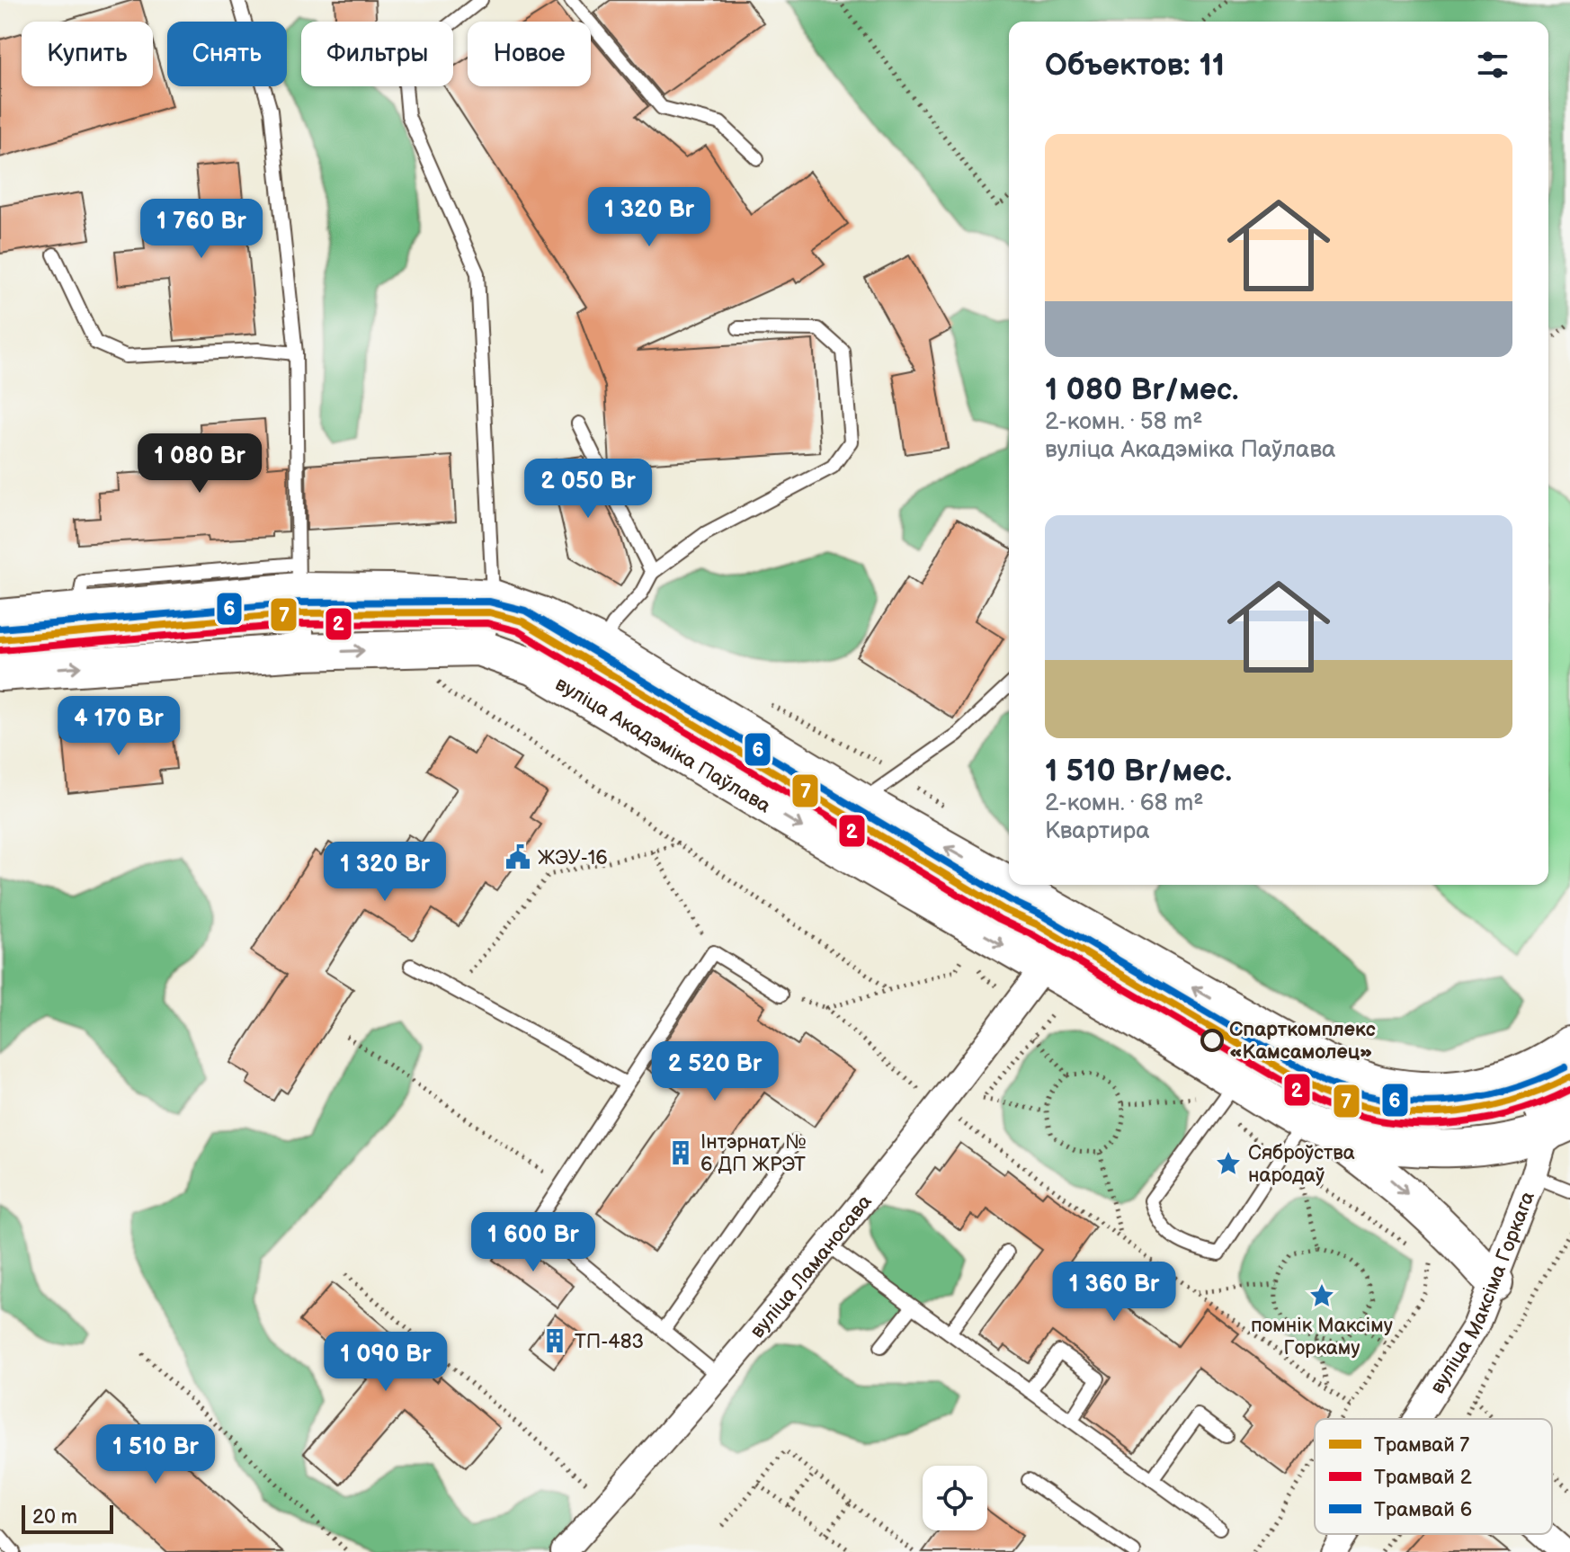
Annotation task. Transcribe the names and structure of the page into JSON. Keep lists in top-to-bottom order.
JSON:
{
  "streets": {
    "main road": ["вуліца Акадэміка Паўлава", "вуліца Максіма Горкага"],
    "street": ["вуліца Ламаносава"]
  },
  "crossings": [
    ["вуліца Акадэміка Паўлава", "вуліца Ламаносава"],
    ["вуліца Акадэміка Паўлава", "вуліца Максіма Горкага"]
  ],
  "places": {
    "public building": ["ЖЭУ-16"],
    "other": ["Спарткомплекс «Камсамолец»"],
    "building": ["Інтэрнат № 6 ДП ЖРЭТ", "ТП-483"],
    "place": ["Сяброўства народаў", "помнік Максіму Горкаму"]
  },
  "lines": ["tram line 6", "tram line 7", "tram line 2"],
  "legend": ["Трамвай 7", "Трамвай 2", "Трамвай 6"],
  "scale_bar": "20 m",
  "page": {
    "chip": [
      "Купить",
      "Снять",
      "Фильтры",
      "Новое"
    ],
    "heading": "Объектов: 11",
    "list": [
      {
        "name": "1 080 Br/мес.",
        "note": "2-комн. · 58 m² · вуліца Акадэміка Паўлава"
      },
      {
        "name": "1 510 Br/мес.",
        "note": "2-комн. · 68 m² · Квартира"
      }
    ],
    "price": [
      "1 320 Br",
      "1 760 Br",
      "1 080 Br",
      "2 050 Br",
      "4 170 Br",
      "1 320 Br",
      "2 520 Br",
      "1 600 Br",
      "1 360 Br",
      "1 090 Br",
      "1 510 Br"
    ],
    "scale": "20 m"
  }
}
